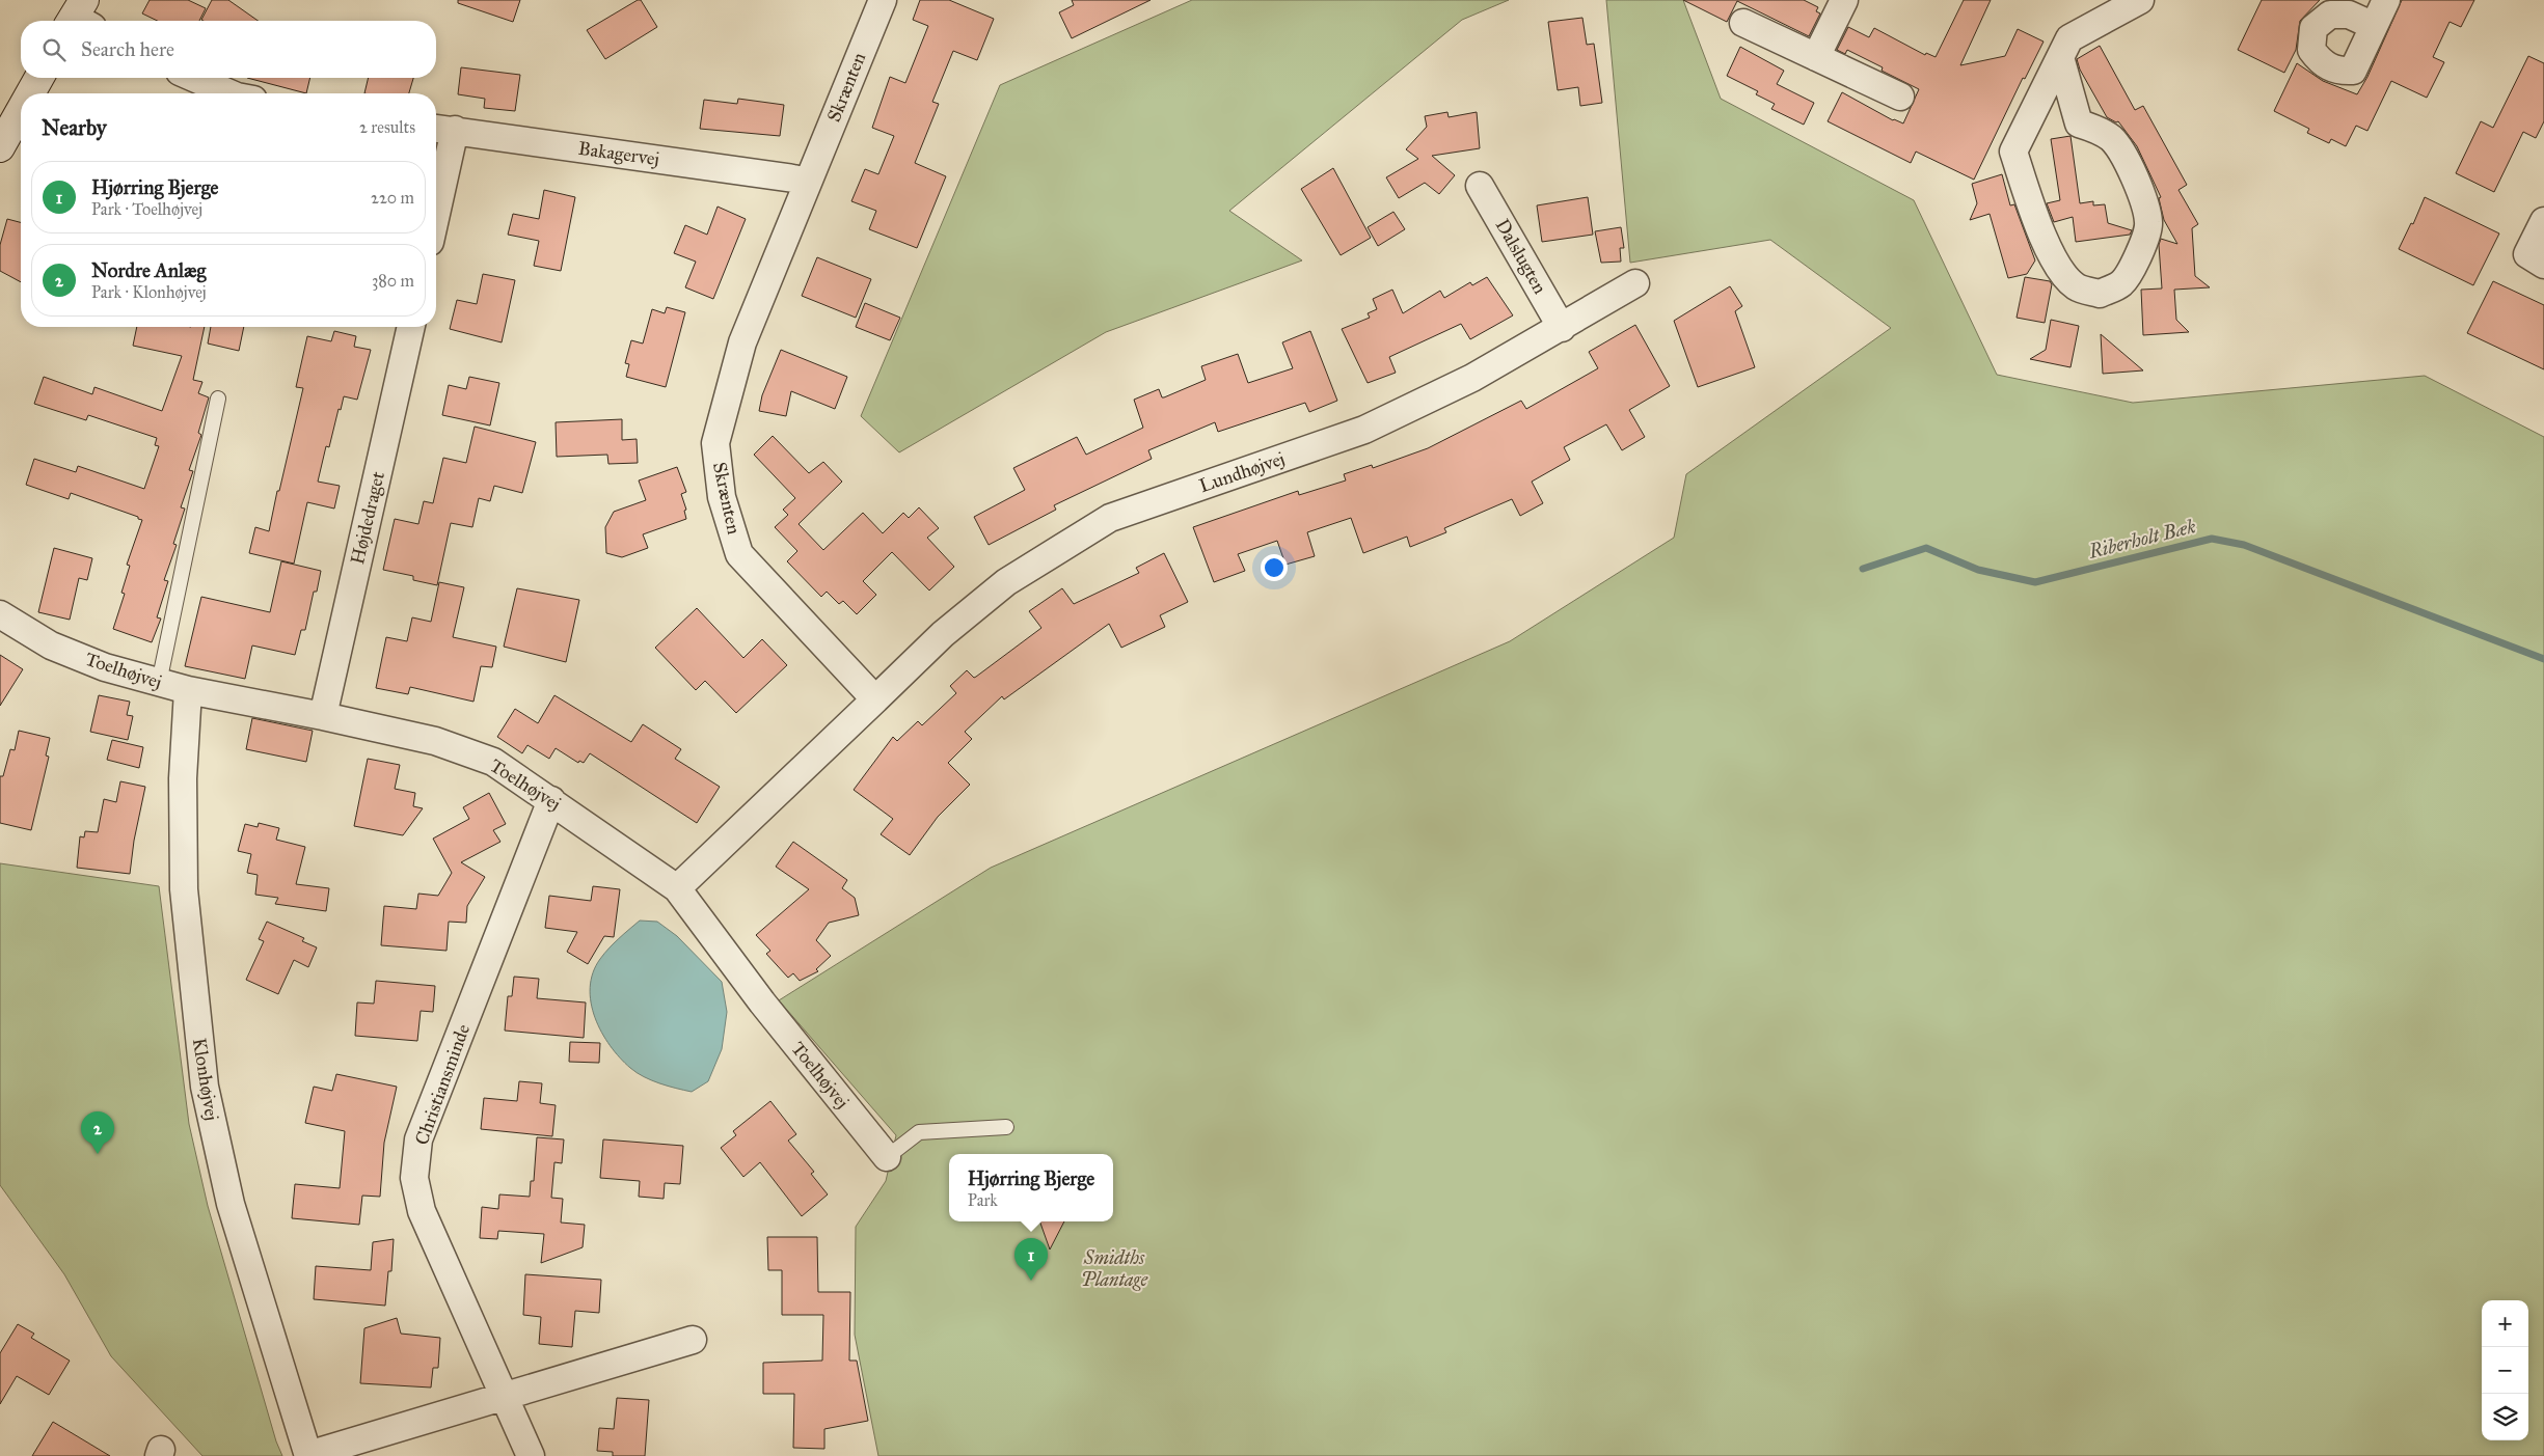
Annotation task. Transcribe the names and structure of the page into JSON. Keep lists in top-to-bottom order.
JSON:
{
  "streets": {
    "street": [
      "Skrænten",
      "Bakagervej",
      "Dalslugten",
      "Lundhøjvej",
      "Højdedraget",
      "Toelhøjvej",
      "Klonhøjvej",
      "Christiansminde"
    ]
  },
  "crossings": [
    ["Skrænten", "Bakagervej"],
    ["Skrænten", "Lundhøjvej"],
    ["Dalslugten", "Lundhøjvej"],
    ["Højdedraget", "Toelhøjvej"],
    ["Toelhøjvej", "Klonhøjvej"],
    ["Toelhøjvej", "Christiansminde"]
  ],
  "water": ["Riberholt Bæk"],
  "parks": ["Smidths Plantage"],
  "page": {
    "search": "Search here",
    "heading": ["Nearby", "2 results"],
    "list": [
      {
        "mark": "1",
        "name": "Hjørring Bjerge",
        "note": "Park · Toelhøjvej",
        "value": "220 m"
      },
      {
        "mark": "2",
        "name": "Nordre Anlæg",
        "note": "Park · Klonhøjvej",
        "value": "380 m"
      }
    ],
    "pins": ["2", "1"],
    "popup": ["Hjørring Bjerge", "Park"],
    "map_buttons": ["+", "−"]
  }
}
